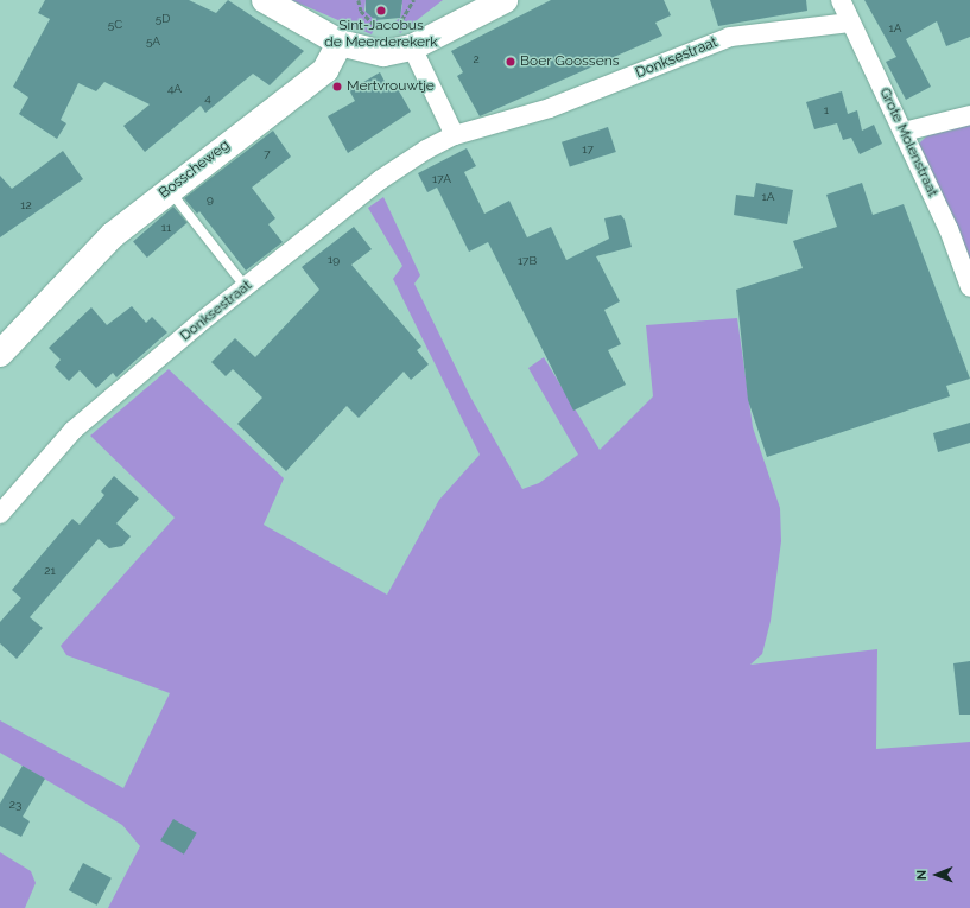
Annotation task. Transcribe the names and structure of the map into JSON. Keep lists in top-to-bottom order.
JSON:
{
  "streets": {
    "street": ["Donksestraat", "Grote Molenstraat", "Bosscheweg"]
  },
  "crossings": [
    ["Donksestraat", "Grote Molenstraat"]
  ],
  "places": ["Sint-Jacobus de Meerderekerk", "Boer Goossens", "Mertvrouwtje"],
  "house_numbers": [
    "5D",
    "5C",
    "1A",
    "5A",
    "2",
    "4A",
    "4",
    "1",
    "17",
    "7",
    "17A",
    "1A",
    "9",
    "12",
    "11",
    "19",
    "17B",
    "21",
    "23"
  ],
  "north": "left"
}
